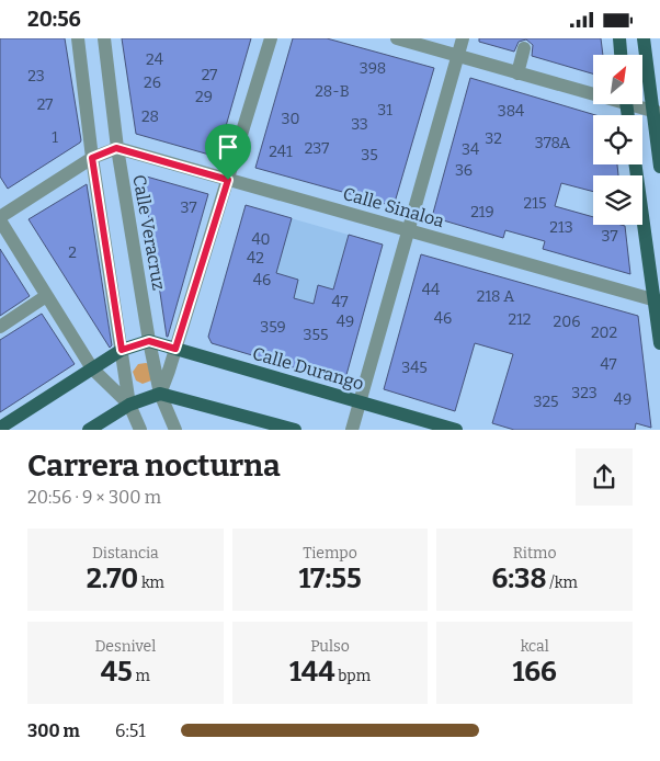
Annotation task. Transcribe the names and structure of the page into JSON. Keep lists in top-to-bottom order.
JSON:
{
  "streets": {
    "main road": ["Calle Durango"],
    "street": ["Calle Sinaloa", "Calle Veracruz"]
  },
  "crossings": [
    ["Calle Sinaloa", "Calle Veracruz"],
    ["Calle Veracruz", "Calle Durango"]
  ],
  "house_numbers": [
    "24",
    "398",
    "27",
    "23",
    "26",
    "28-B",
    "29",
    "27",
    "31",
    "384",
    "28",
    "30",
    "33",
    "1",
    "32",
    "378A",
    "237",
    "34",
    "241",
    "35",
    "36",
    "215",
    "37",
    "219",
    "213",
    "37",
    "40",
    "2",
    "42",
    "46",
    "44",
    "218 A",
    "47",
    "46",
    "212",
    "49",
    "206",
    "359",
    "202",
    "355",
    "47",
    "345",
    "323",
    "49",
    "325"
  ],
  "north": "top right",
  "page": {
    "status": "20:56",
    "heading": ["Carrera nocturna", "20:56 · 9 × 300 m"],
    "stats": [
      ["Distancia", "2.70 km"],
      ["Tiempo", "17:55"],
      ["Ritmo", "6:38 /km"],
      ["Desnivel", "45 m"],
      ["Pulso", "144 bpm"],
      ["kcal", "166"]
    ],
    "list": [
      {
        "name": "300 m",
        "note": "6:51"
      }
    ]
  }
}
